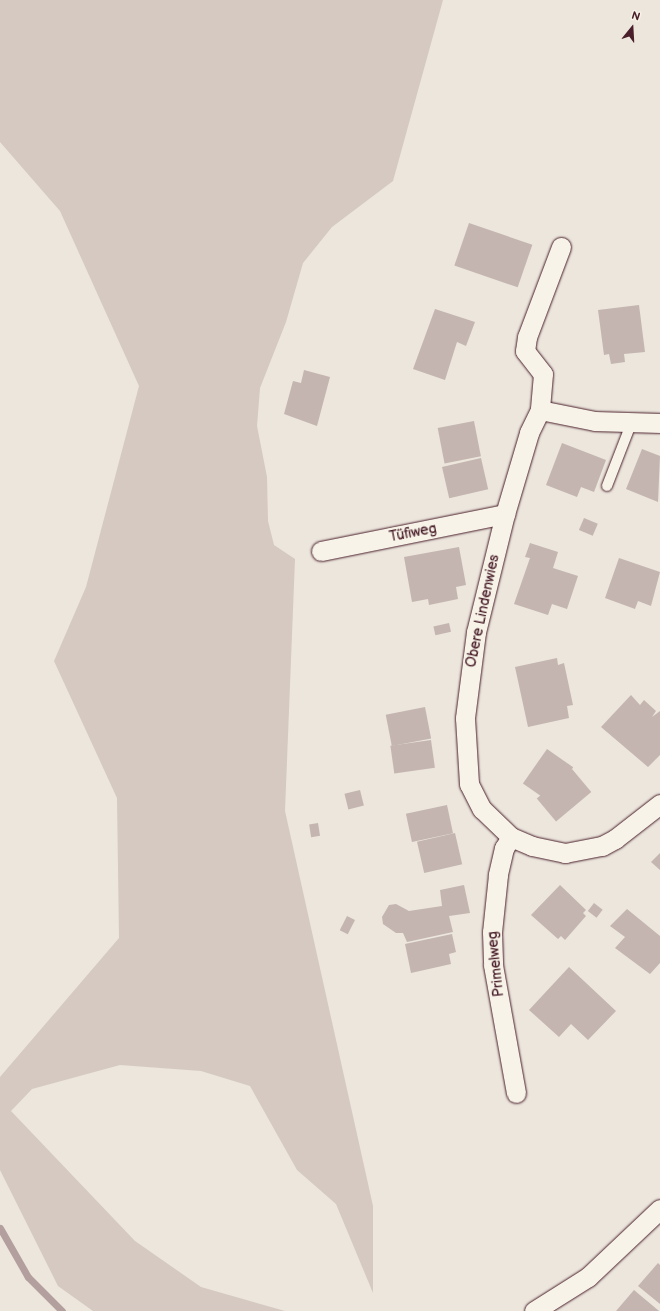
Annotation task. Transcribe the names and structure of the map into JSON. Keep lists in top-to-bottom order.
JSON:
{
  "streets": {
    "street": ["Tüfiweg", "Obere Lindenwies", "Primelweg"]
  },
  "crossings": [
    ["Tüfiweg", "Obere Lindenwies"],
    ["Obere Lindenwies", "Primelweg"]
  ],
  "north": "top"
}
